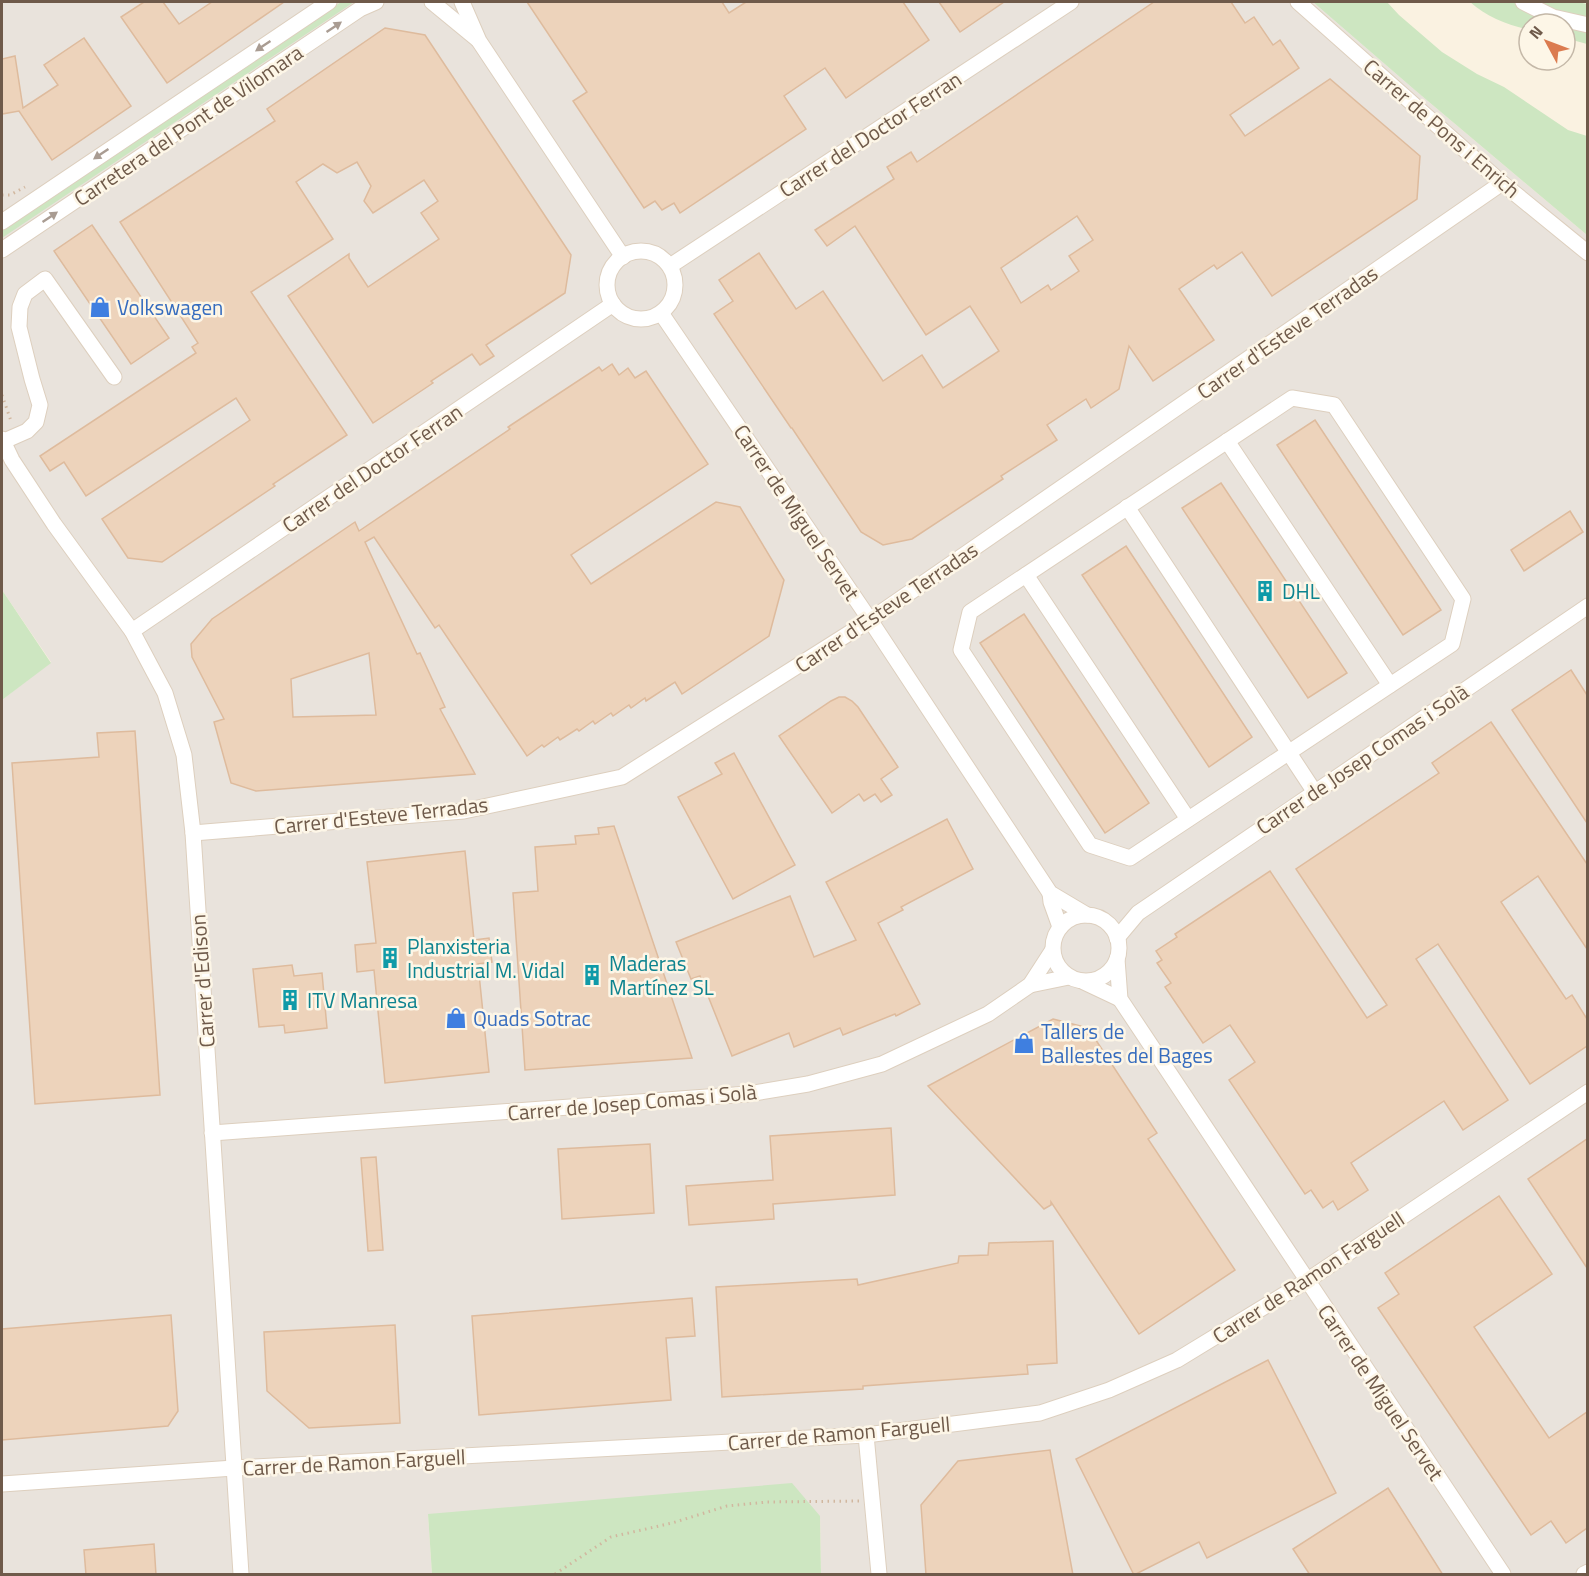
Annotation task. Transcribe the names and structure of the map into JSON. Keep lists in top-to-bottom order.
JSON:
{
  "streets": {
    "street": [
      "Carretera del Pont de Vilomara",
      "Carrer de Pons i Enrich",
      "Carrer del Doctor Ferran",
      "Carrer d'Esteve Terradas",
      "Carrer de Miguel Servet",
      "Carrer de Josep Comas i Solà",
      "Carrer d'Edison",
      "Carrer de Ramon Farguell"
    ]
  },
  "crossings": [
    ["Carrer de Pons i Enrich", "Carrer d'Esteve Terradas"],
    ["Carrer del Doctor Ferran", "Carrer de Miguel Servet"],
    ["Carrer del Doctor Ferran", "Carrer d'Edison"],
    ["Carrer d'Esteve Terradas", "Carrer de Miguel Servet"],
    ["Carrer d'Esteve Terradas", "Carrer d'Edison"],
    ["Carrer de Miguel Servet", "Carrer de Josep Comas i Solà"],
    ["Carrer de Miguel Servet", "Carrer de Ramon Farguell"],
    ["Carrer de Josep Comas i Solà", "Carrer d'Edison"],
    ["Carrer d'Edison", "Carrer de Ramon Farguell"]
  ],
  "places": {
    "shop": ["Volkswagen", "Quads Sotrac", "Tallers de Ballestes del Bages"],
    "building": [
      "DHL",
      "Planxisteria Industrial M. Vidal",
      "Maderas Martínez SL",
      "ITV Manresa"
    ]
  },
  "north": "top left"
}
